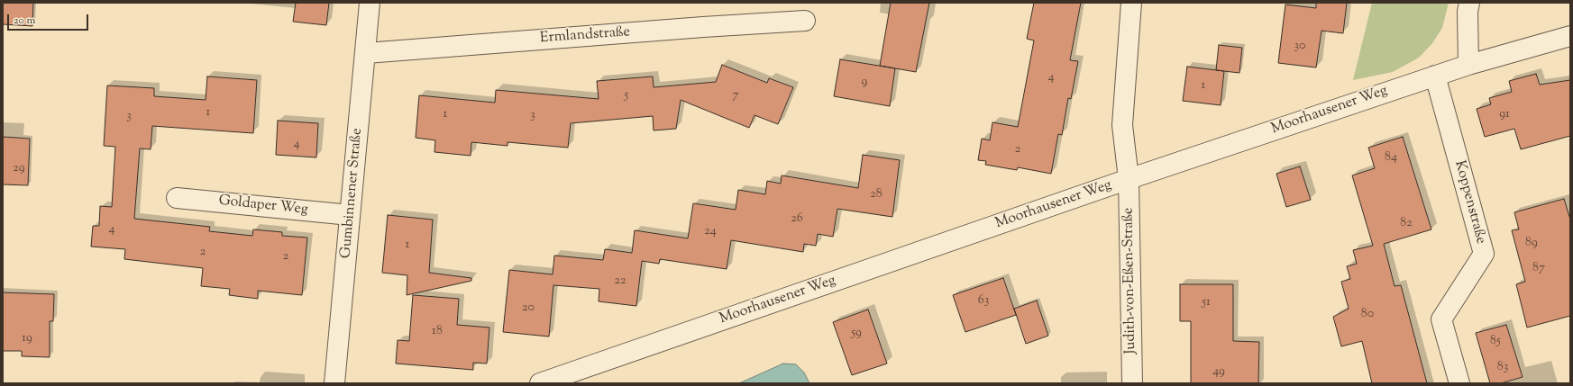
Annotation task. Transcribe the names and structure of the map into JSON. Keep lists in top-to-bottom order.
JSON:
{
  "streets": {
    "street": [
      "Ermlandstraße",
      "Moorhausener Weg",
      "Gumbinnener Straße",
      "Koppenstraße",
      "Goldaper Weg",
      "Judith-von-Eßen-Straße"
    ]
  },
  "crossings": [
    ["Ermlandstraße", "Gumbinnener Straße"],
    ["Moorhausener Weg", "Koppenstraße"],
    ["Moorhausener Weg", "Judith-von-Eßen-Straße"],
    ["Gumbinnener Straße", "Goldaper Weg"]
  ],
  "house_numbers": [
    "30",
    "4",
    "9",
    "1",
    "5",
    "7",
    "1",
    "1",
    "91",
    "3",
    "3",
    "4",
    "2",
    "84",
    "29",
    "28",
    "26",
    "82",
    "4",
    "24",
    "89",
    "1",
    "2",
    "2",
    "87",
    "22",
    "63",
    "51",
    "20",
    "80",
    "18",
    "59",
    "19",
    "85",
    "83",
    "49"
  ],
  "scale_bar": "20 m"
}
